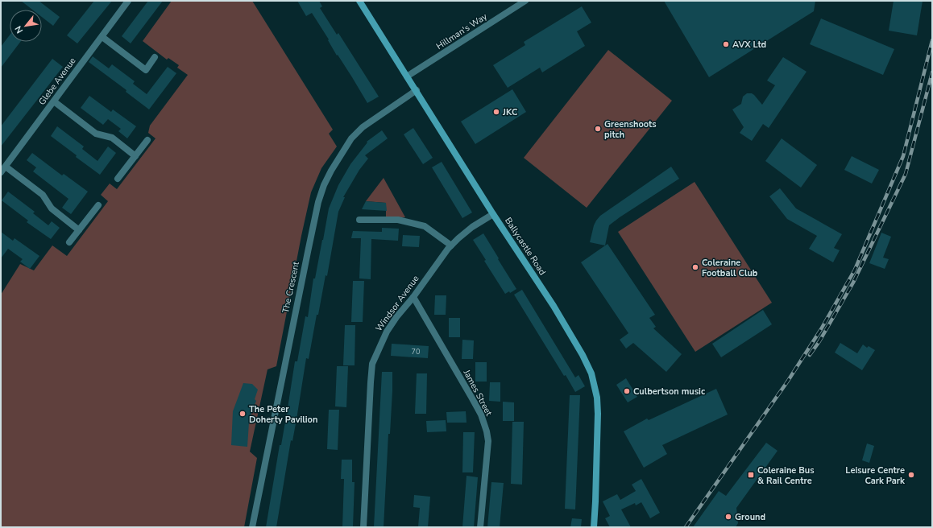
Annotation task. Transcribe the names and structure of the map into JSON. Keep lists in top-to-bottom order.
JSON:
{
  "streets": {
    "main road": ["Ballycastle Road"],
    "street": [
      "Hillman's Way",
      "Glebe Avenue",
      "The Crescent",
      "Windsor Avenue",
      "James Street"
    ]
  },
  "crossings": [
    ["Hillman's Way", "Ballycastle Road"],
    ["Ballycastle Road", "The Crescent"],
    ["Ballycastle Road", "Windsor Avenue"],
    ["Windsor Avenue", "James Street"]
  ],
  "places": {
    "other": [
      "AVX Ltd",
      "JKC",
      "Greenshoots pitch",
      "Coleraine Football Club",
      "Culbertson music",
      "The Peter Doherty Pavilion",
      "Leisure Centre Cark Park",
      "Ground"
    ],
    "transit": ["Coleraine Bus & Rail Centre"]
  },
  "house_numbers": ["70"],
  "north": "bottom left"
}
